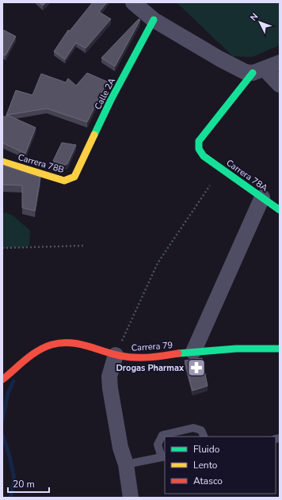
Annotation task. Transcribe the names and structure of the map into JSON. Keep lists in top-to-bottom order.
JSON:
{
  "streets": {
    "street": [
      "Calle 2A",
      "Carrera 78B",
      "Carrera 78A",
      "Carrera 79"
    ]
  },
  "crossings": [
    ["Calle 2A", "Carrera 78B"]
  ],
  "places": {
    "pharmacy": ["Drogas Pharmax"]
  },
  "legend": ["Fluido", "Lento", "Atasco"],
  "scale_bar": "20 m",
  "north": "top left"
}
